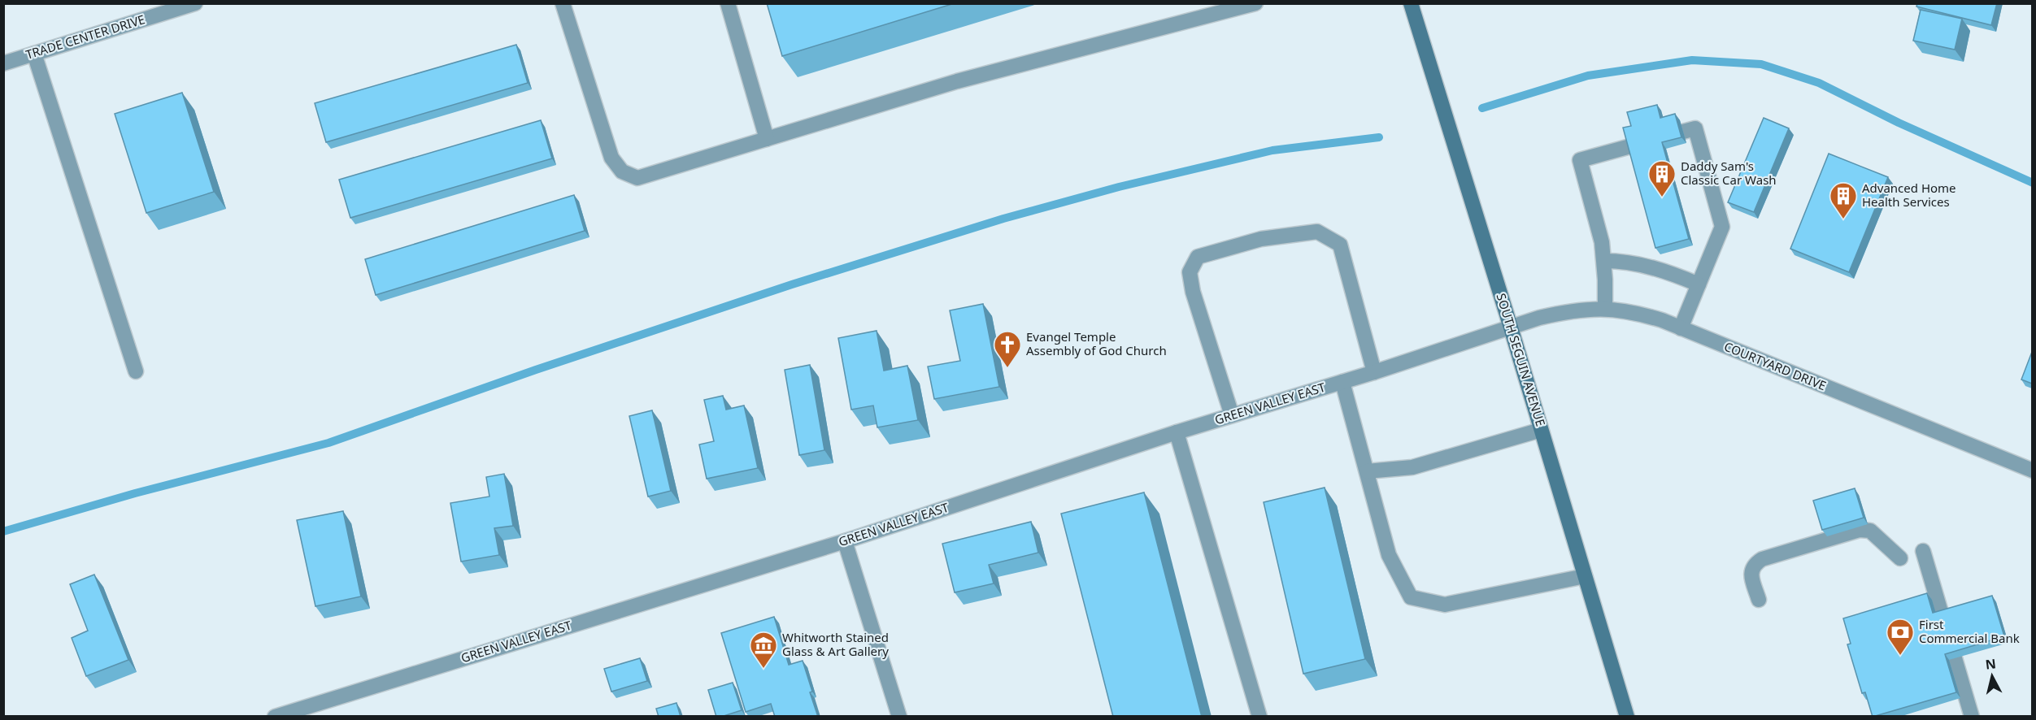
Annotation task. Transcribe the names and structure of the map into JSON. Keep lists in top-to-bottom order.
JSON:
{
  "streets": {
    "main road": ["SOUTH SEGUIN AVENUE"],
    "street": ["TRADE CENTER DRIVE", "COURTYARD DRIVE", "GREEN VALLEY EAST"]
  },
  "crossings": [
    ["SOUTH SEGUIN AVENUE", "COURTYARD DRIVE"],
    ["SOUTH SEGUIN AVENUE", "GREEN VALLEY EAST"],
    ["COURTYARD DRIVE", "GREEN VALLEY EAST"]
  ],
  "places": {
    "building": ["Daddy Sam's Classic Car Wash", "Advanced Home Health Services"],
    "church": ["Evangel Temple Assembly of God Church"],
    "bank": ["First Commercial Bank"],
    "museum": ["Whitworth Stained Glass & Art Gallery"]
  },
  "north": "top"
}
